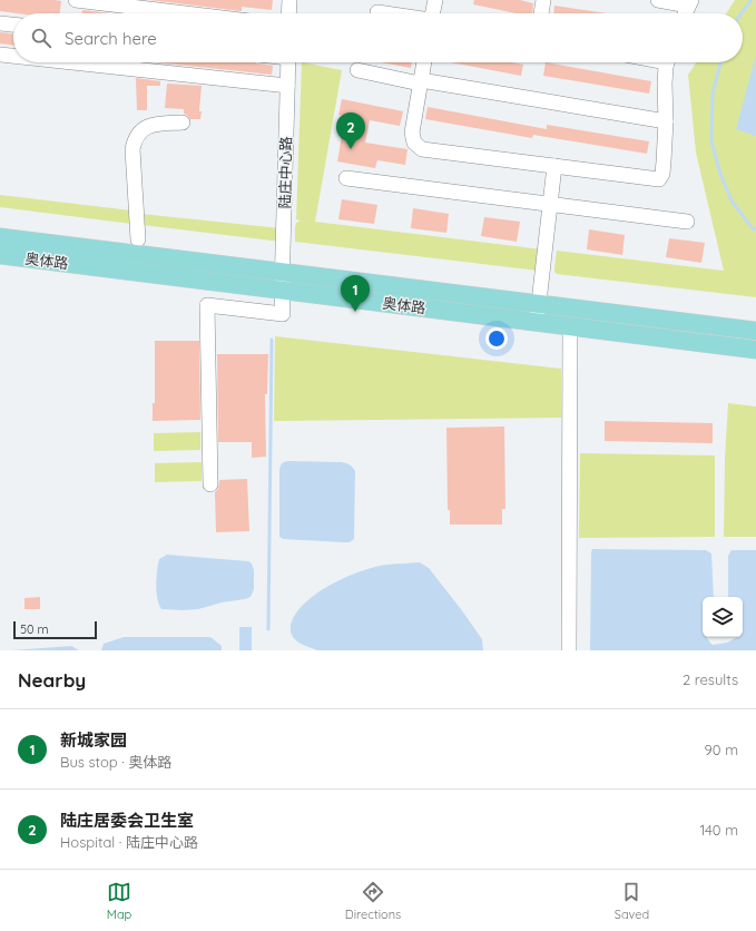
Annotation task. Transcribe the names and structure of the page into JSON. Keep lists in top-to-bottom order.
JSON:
{
  "streets": {
    "main road": ["奥体路"],
    "street": ["陆庄中心路"]
  },
  "crossings": [
    ["陆庄中心路", "奥体路"]
  ],
  "scale_bar": "50 m",
  "page": {
    "search": "Search here",
    "pins": ["2", "1"],
    "scale": "50 m",
    "heading": ["Nearby", "2 results"],
    "list": [
      {
        "mark": "1",
        "name": "新城家园",
        "note": "Bus stop · 奥体路",
        "value": "90 m"
      },
      {
        "mark": "2",
        "name": "陆庄居委会卫生室",
        "note": "Hospital · 陆庄中心路",
        "value": "140 m"
      }
    ],
    "nav": ["Map", "Directions", "Saved"]
  }
}
